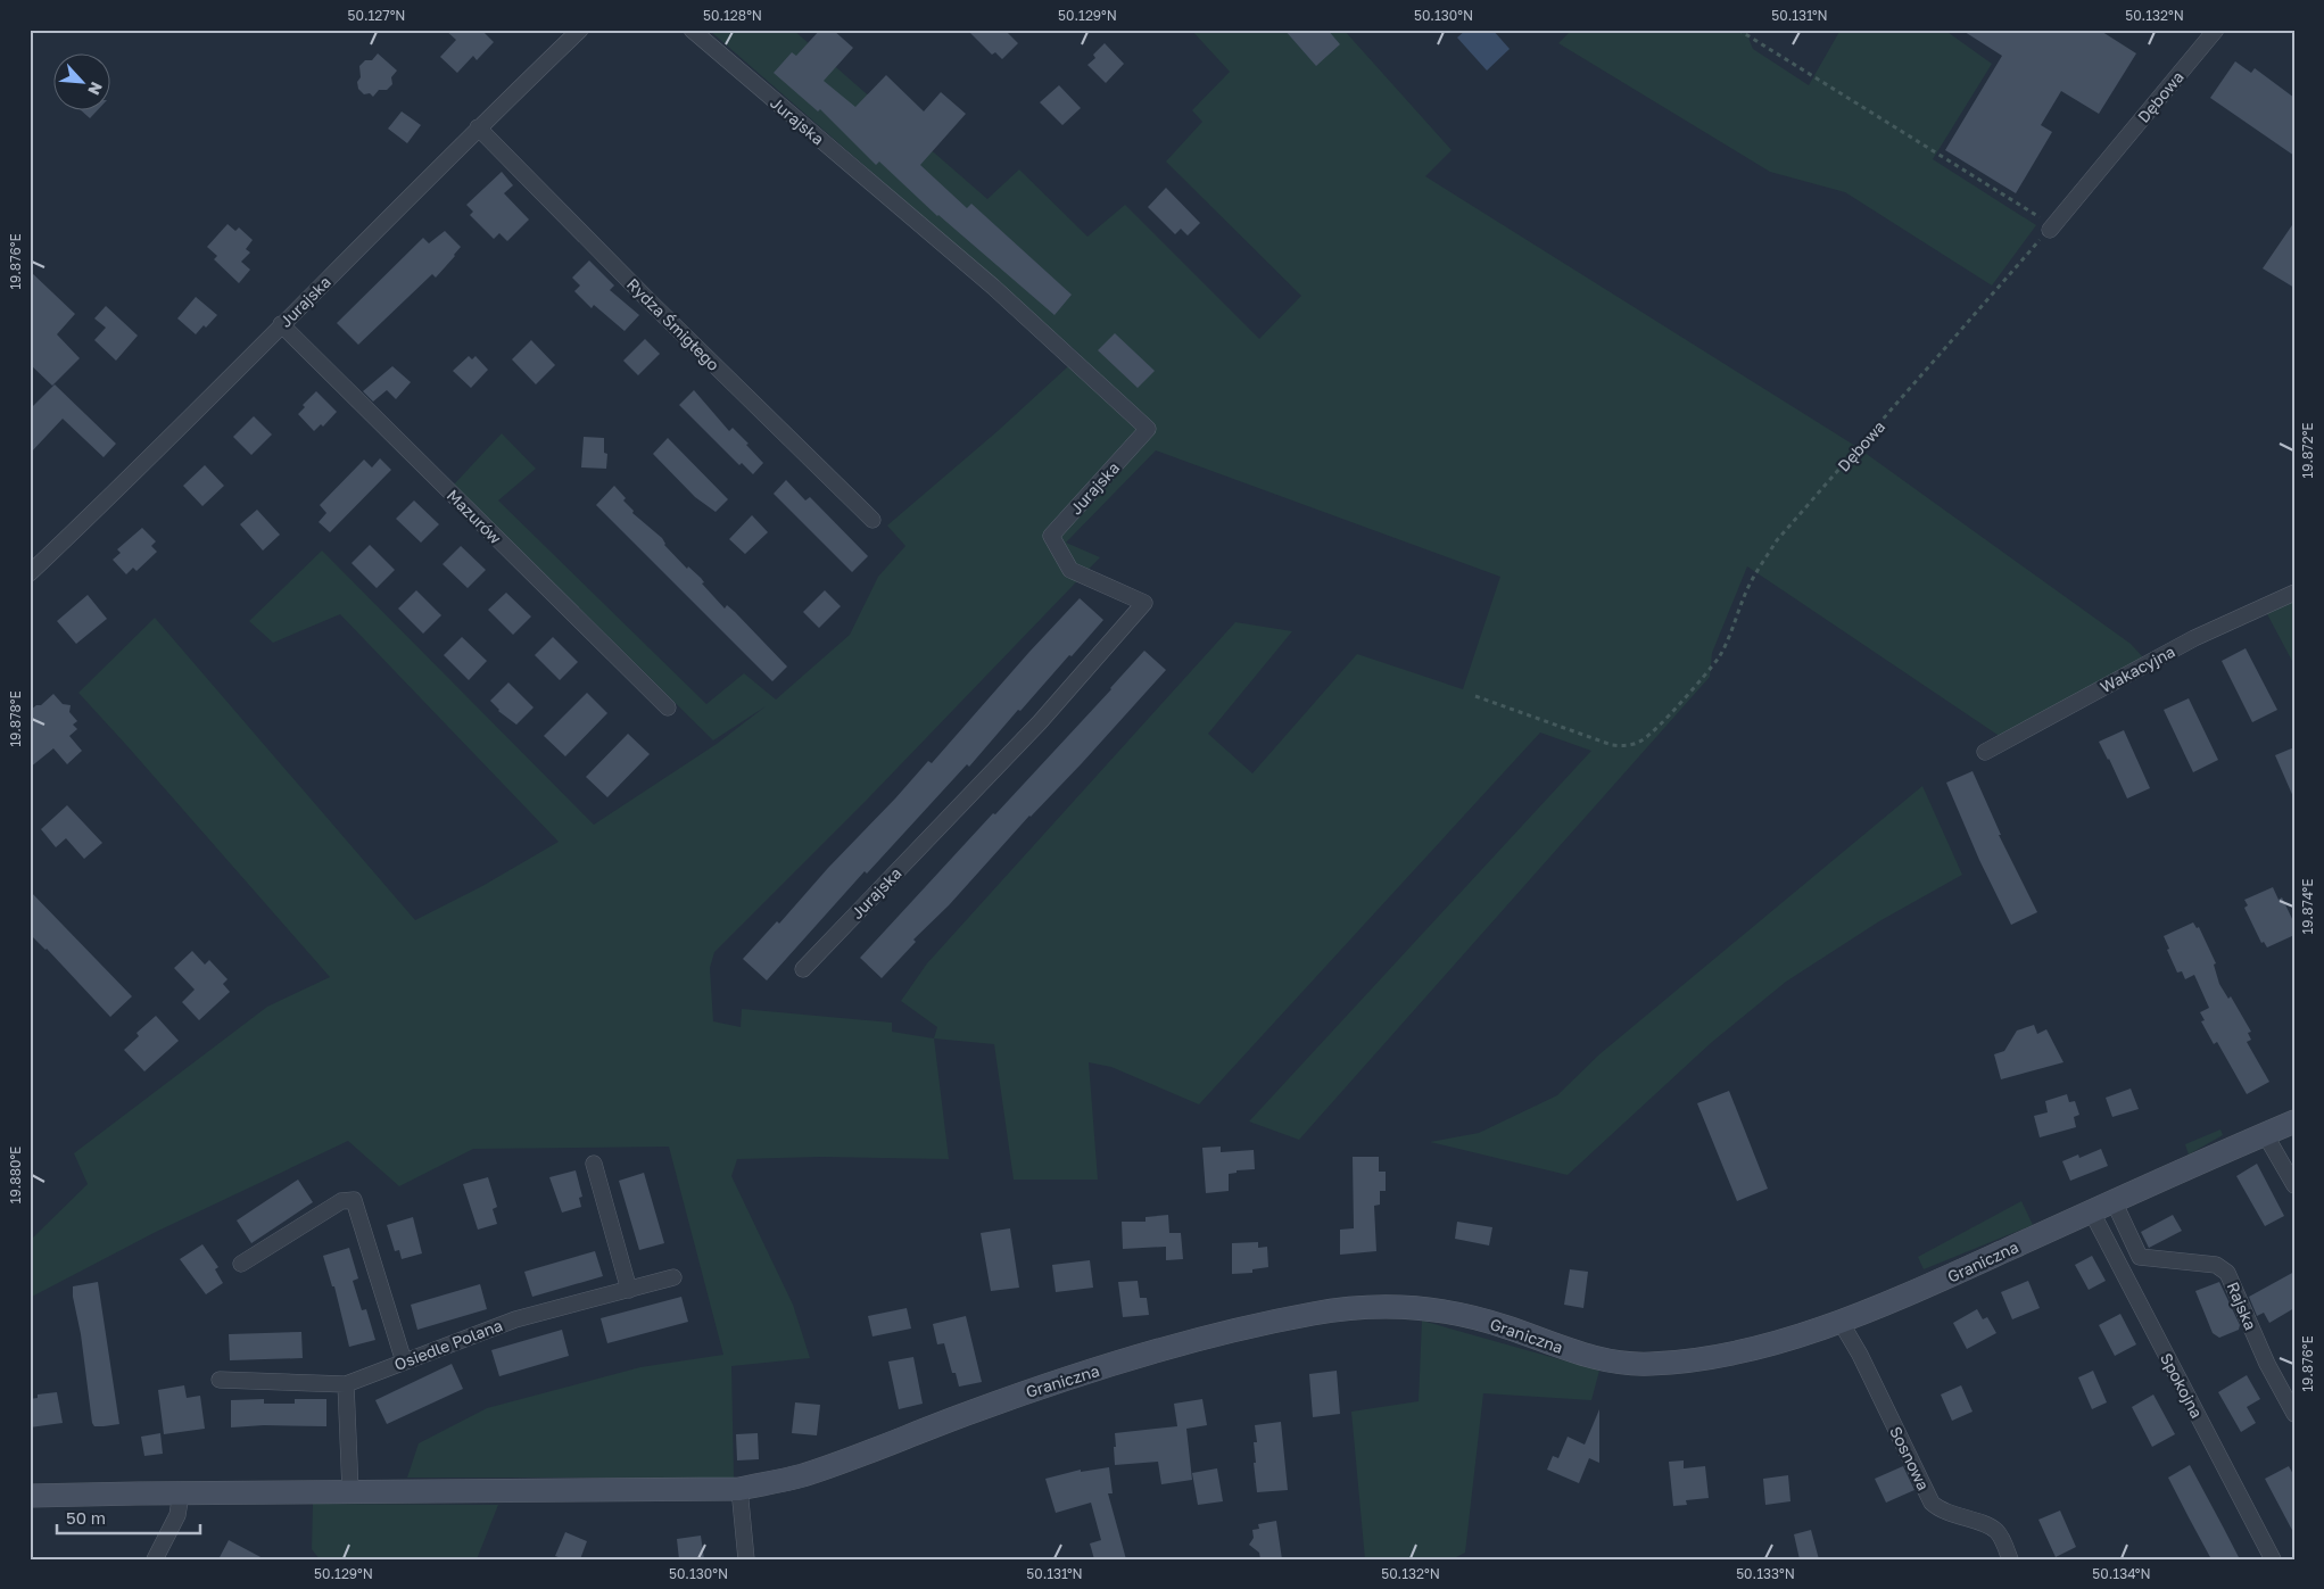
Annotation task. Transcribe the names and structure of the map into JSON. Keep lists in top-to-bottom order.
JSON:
{
  "streets": {
    "street": [
      "Dębowa",
      "Jurajska",
      "Rydza Śmigłego",
      "Mazurów",
      "Wakacyjna",
      "Graniczna",
      "Rajska",
      "Osiedle Polana",
      "Spokojna",
      "Sosnowa"
    ]
  },
  "crossings": [
    ["Jurajska", "Rydza Śmigłego"],
    ["Jurajska", "Mazurów"],
    ["Graniczna", "Rajska"],
    ["Graniczna", "Spokojna"],
    ["Graniczna", "Sosnowa"]
  ],
  "scale_bar": "50 m",
  "north": "bottom right",
  "coordinates": [
    "50.127°N",
    "50.128°N",
    "50.129°N",
    "50.130°N",
    "50.131°N",
    "50.132°N",
    "19.876°E",
    "19.872°E",
    "19.878°E",
    "19.874°E",
    "19.880°E",
    "50.133°N",
    "50.134°N"
  ]
}
